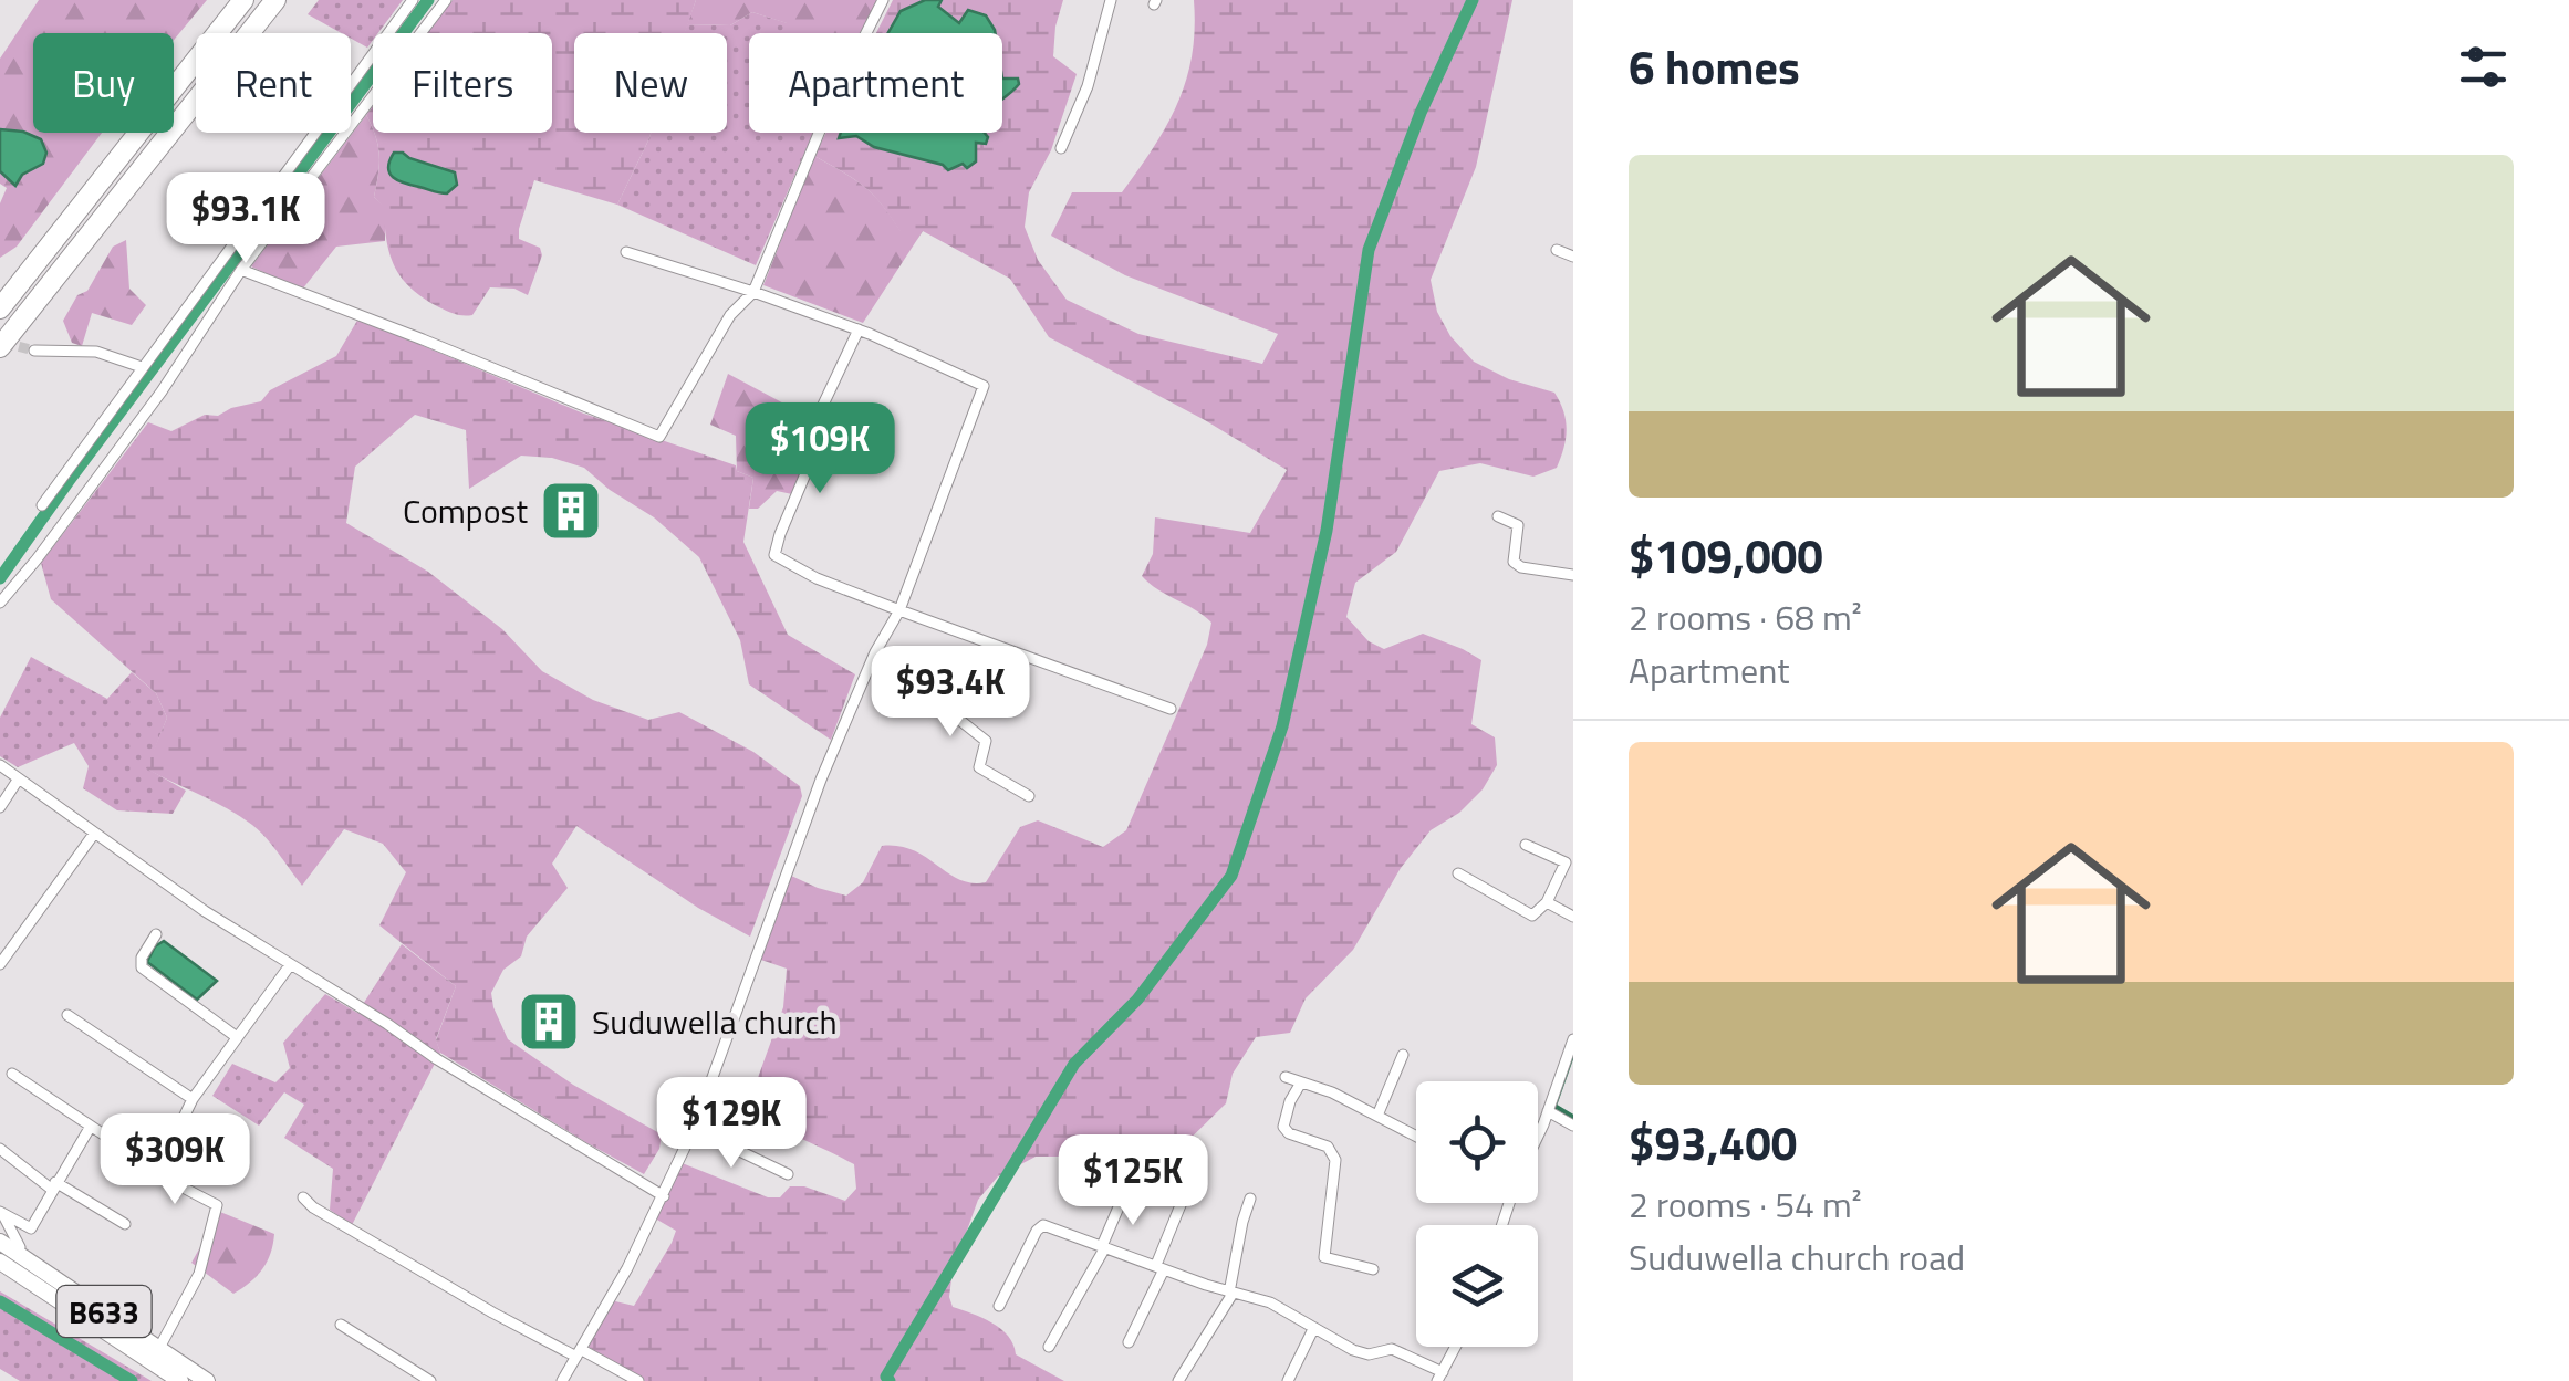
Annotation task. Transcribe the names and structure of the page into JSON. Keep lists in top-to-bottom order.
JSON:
{
  "streets": {
    "main road": ["B633"]
  },
  "places": {
    "building": ["Compost", "Suduwella church"]
  },
  "page": {
    "heading": "6 homes",
    "chip": [
      "Buy",
      "Rent",
      "Filters",
      "New",
      "Apartment"
    ],
    "list": [
      {
        "name": "$109,000",
        "note": "2 rooms · 68 m² · Apartment"
      },
      {
        "name": "$93,400",
        "note": "2 rooms · 54 m² · Suduwella church road"
      }
    ],
    "price": [
      "$93.1K",
      "$109K",
      "$93.4K",
      "$129K",
      "$309K",
      "$125K"
    ]
  }
}
